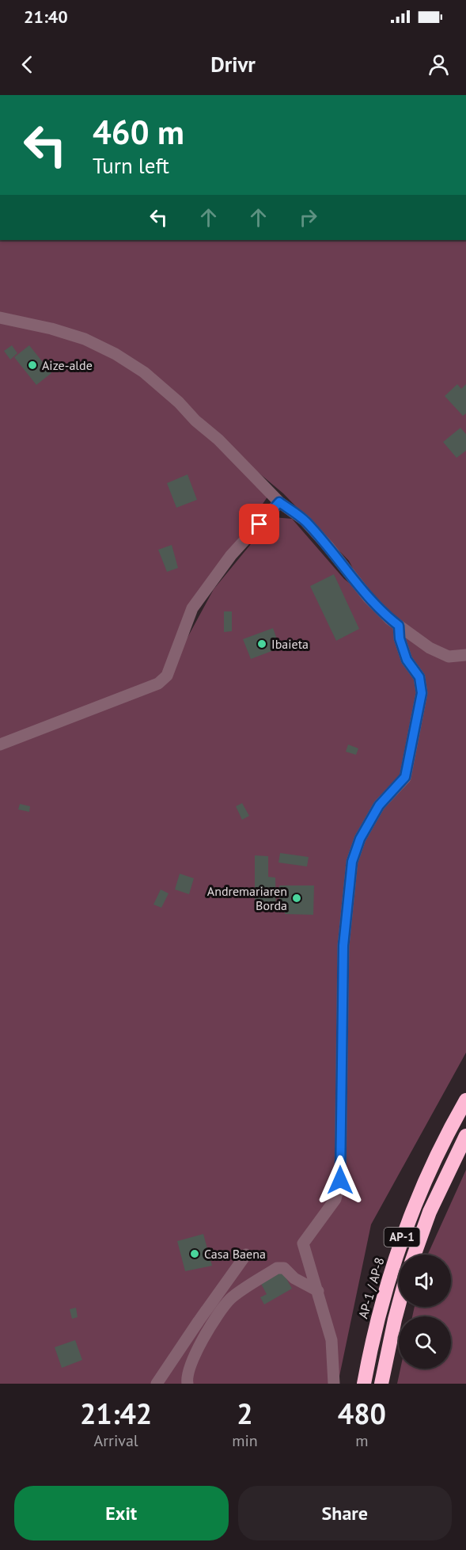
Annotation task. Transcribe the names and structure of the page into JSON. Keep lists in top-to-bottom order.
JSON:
{
  "streets": {
    "highway": ["AP-1", "AP-1 / AP-8"]
  },
  "places": [
    "Aize-alde",
    "Ibaieta",
    "Andremariaren Borda",
    "Casa Baena"
  ],
  "page": {
    "status": "21:40",
    "header": "Drivr",
    "turn": ["460 m", "Turn left"],
    "eta": [
      "21:42",
      "Arrival",
      "2",
      "min",
      "480",
      "m"
    ],
    "buttons": ["Exit", "Share"]
  }
}
